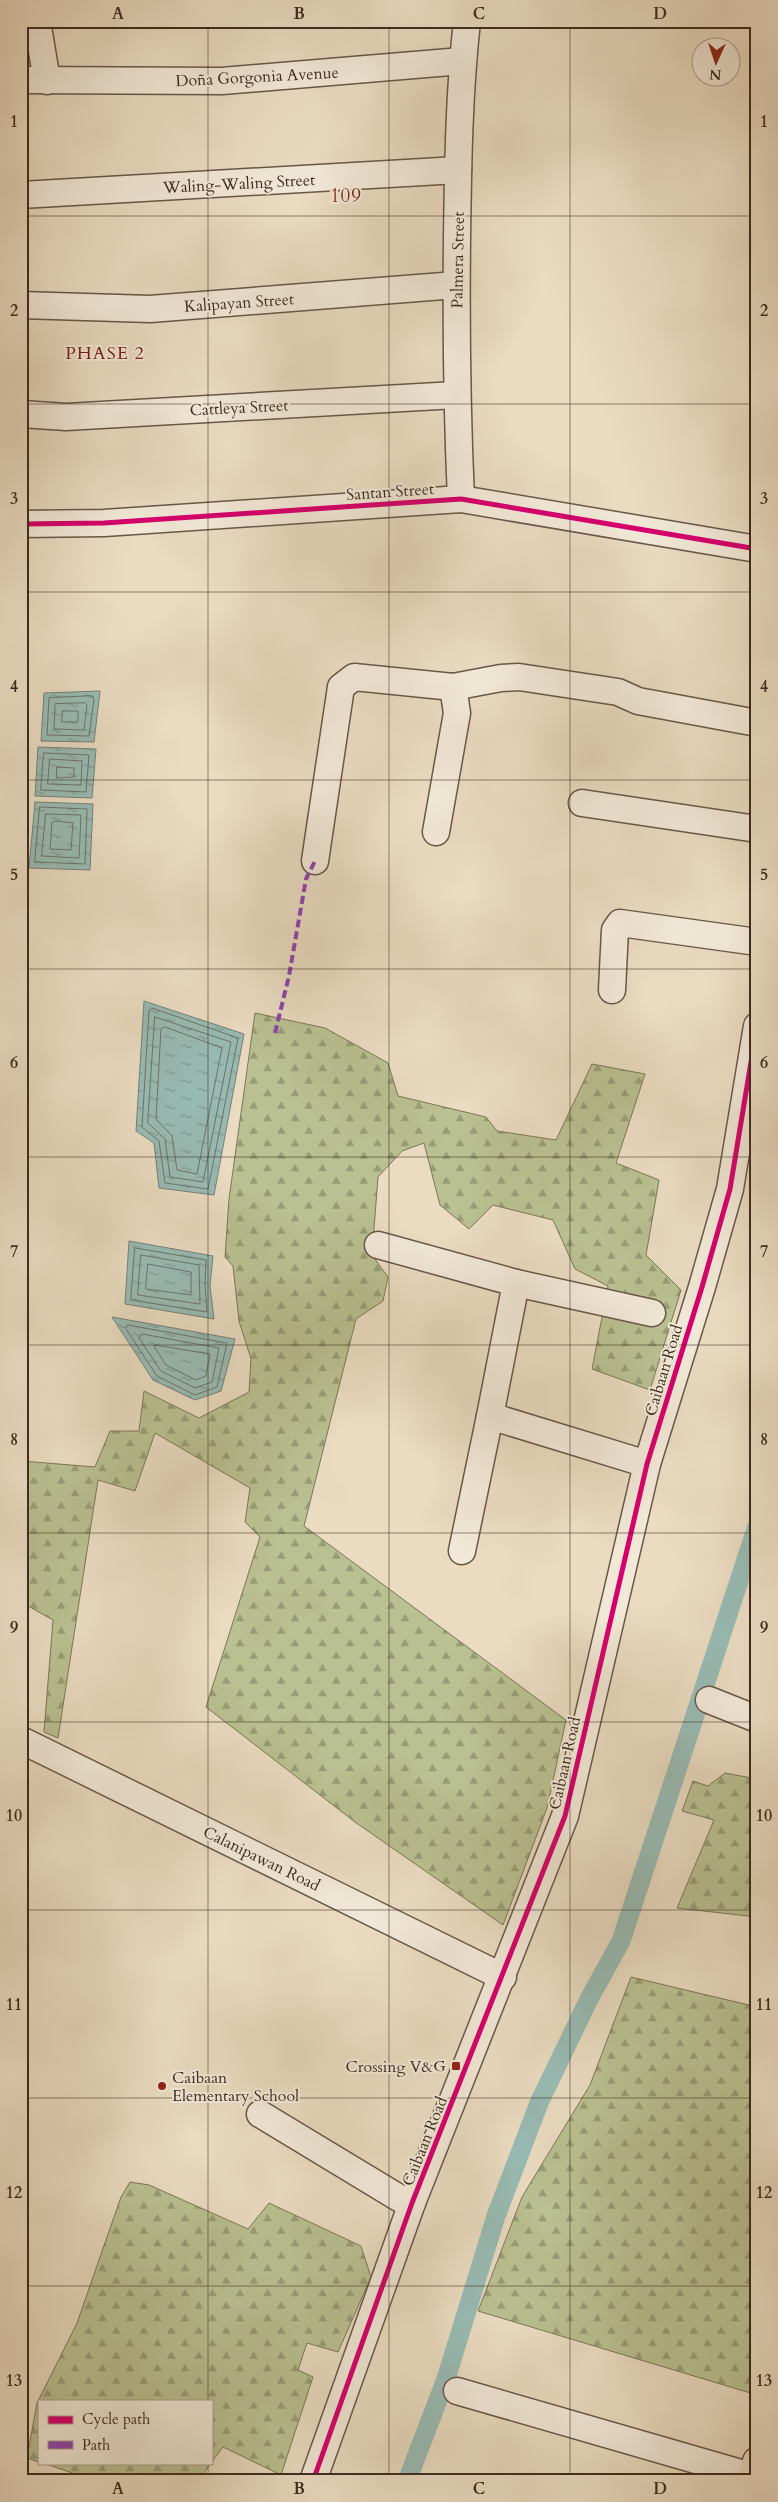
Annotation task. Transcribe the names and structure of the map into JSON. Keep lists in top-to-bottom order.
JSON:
{
  "streets": {
    "street": [
      "Doña Gorgonia Avenue",
      "Waling-Waling Street",
      "Palmera Street",
      "Kalipayan Street",
      "Cattleya Street",
      "Santan Street",
      "Caibaan Road",
      "Calanipawan Road"
    ]
  },
  "crossings": [
    ["Doña Gorgonia Avenue", "Palmera Street"],
    ["Waling-Waling Street", "Palmera Street"],
    ["Palmera Street", "Kalipayan Street"],
    ["Palmera Street", "Cattleya Street"],
    ["Palmera Street", "Santan Street"],
    ["Caibaan Road", "Calanipawan Road"]
  ],
  "districts": ["109", "PHASE 2"],
  "places": {
    "transit": ["Crossing V&G"],
    "other": ["Caibaan Elementary School"]
  },
  "legend": ["Cycle path", "Path"],
  "north": "bottom",
  "grid": {
    "columns": [
      "A",
      "B",
      "C",
      "D"
    ],
    "rows": [
      "1",
      "2",
      "3",
      "4",
      "5",
      "6",
      "7",
      "8",
      "9",
      "10",
      "11",
      "12",
      "13"
    ]
  }
}
